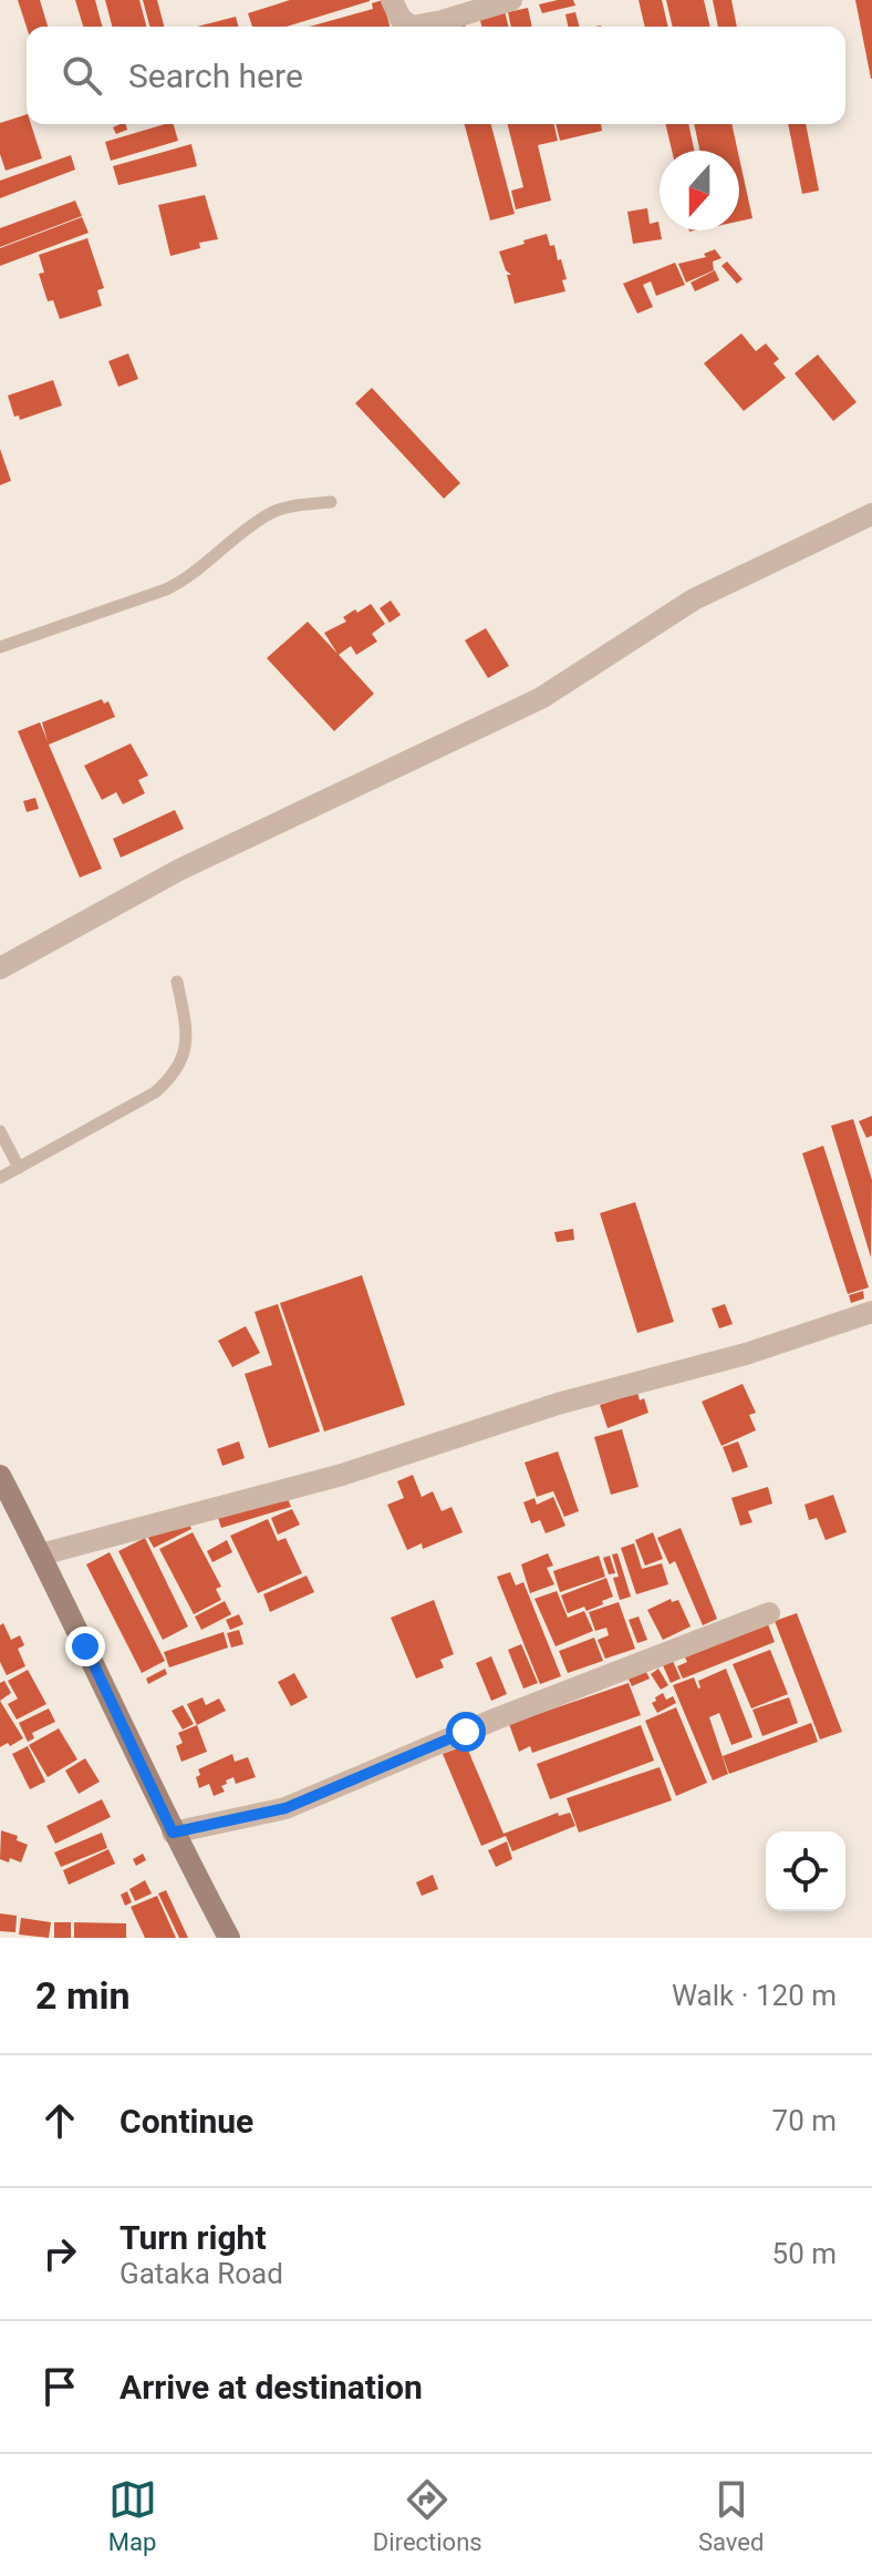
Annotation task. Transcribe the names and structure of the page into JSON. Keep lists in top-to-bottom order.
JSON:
{
  "north": "bottom",
  "page": {
    "search": "Search here",
    "heading": ["2 min", "Walk · 120 m"],
    "list": [
      ["Continue", "70 m"],
      ["Turn right", "Gataka Road", "50 m"],
      "Arrive at destination"
    ],
    "nav": ["Map", "Directions", "Saved"]
  }
}
